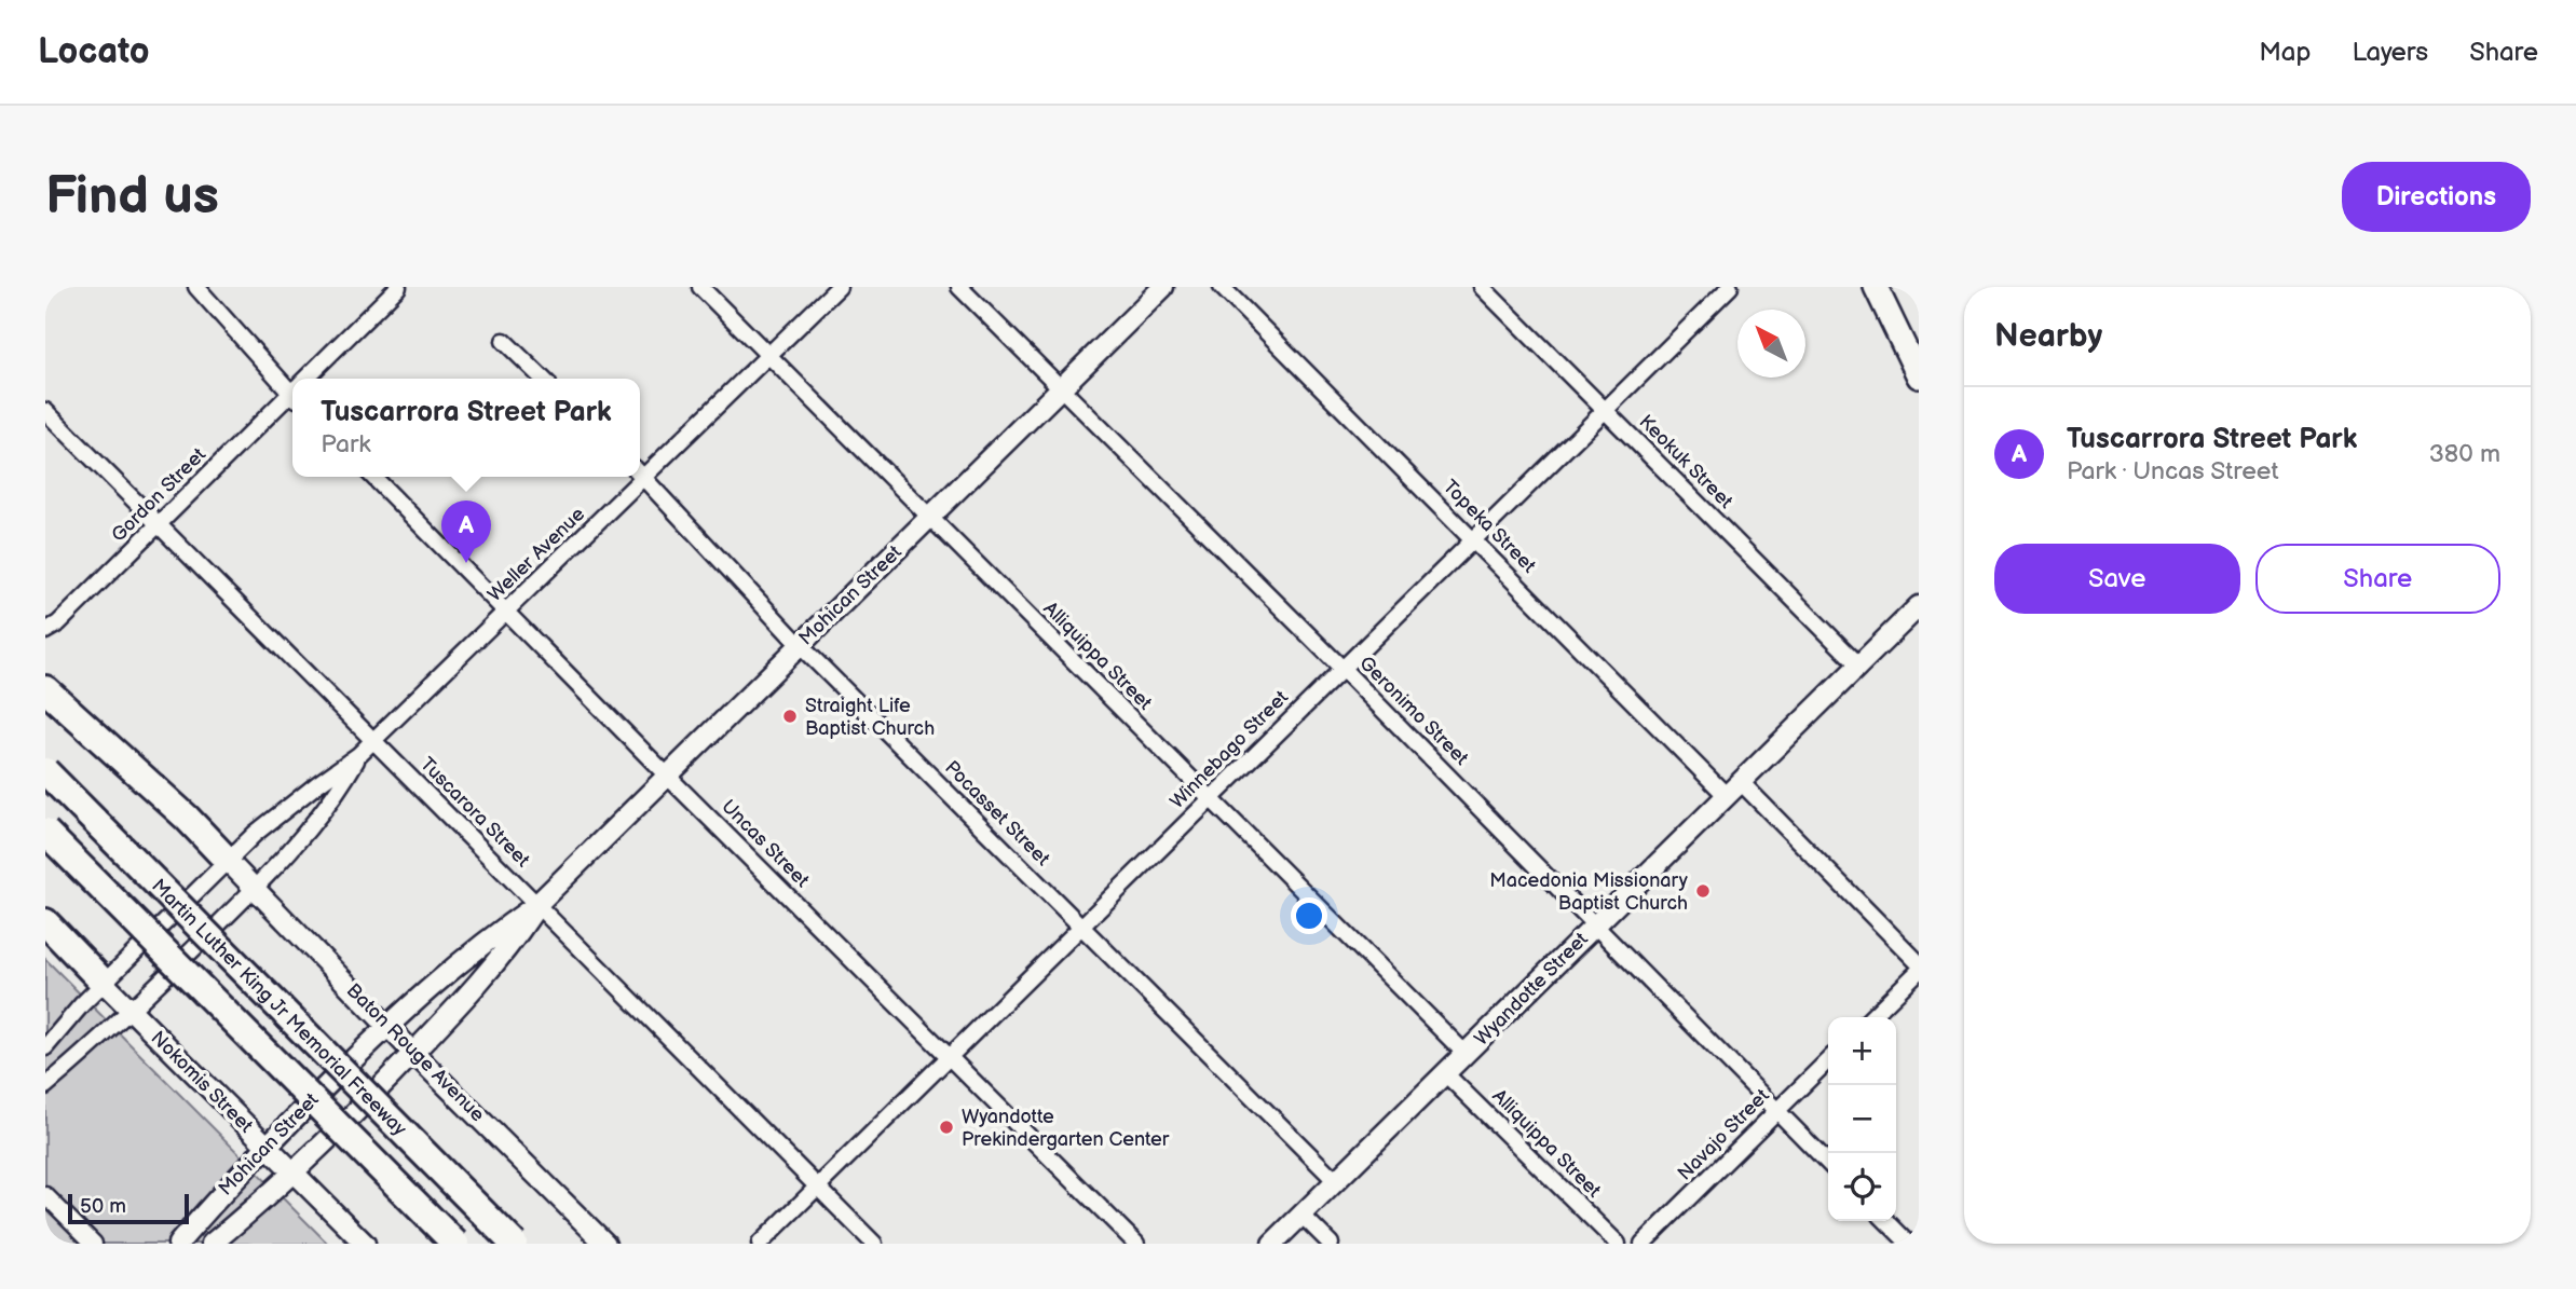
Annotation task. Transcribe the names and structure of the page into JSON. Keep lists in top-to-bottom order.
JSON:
{
  "streets": {
    "highway": ["Martin Luther King Jr Memorial Freeway"],
    "street": [
      "Keokuk Street",
      "Gordon Street",
      "Topeka Street",
      "Weller Avenue",
      "Mohican Street",
      "Alliquippa Street",
      "Geronimo Street",
      "Winnebago Street",
      "Tuscarora Street",
      "Pocasset Street",
      "Uncas Street",
      "Wyandotte Street",
      "Baton Rouge Avenue",
      "Nokomis Street",
      "Navajo Street"
    ]
  },
  "crossings": [
    ["Keokuk Street", "Winnebago Street"],
    ["Keokuk Street", "Wyandotte Street"],
    ["Gordon Street", "Tuscarora Street"],
    ["Topeka Street", "Winnebago Street"],
    ["Topeka Street", "Wyandotte Street"],
    ["Weller Avenue", "Alliquippa Street"],
    ["Weller Avenue", "Tuscarora Street"],
    ["Weller Avenue", "Uncas Street"],
    ["Weller Avenue", "Baton Rouge Avenue"],
    ["Weller Avenue", "Nokomis Street"],
    ["Mohican Street", "Alliquippa Street"],
    ["Mohican Street", "Geronimo Street"],
    ["Mohican Street", "Tuscarora Street"],
    ["Mohican Street", "Pocasset Street"],
    ["Mohican Street", "Uncas Street"],
    ["Mohican Street", "Baton Rouge Avenue"],
    ["Mohican Street", "Nokomis Street"],
    ["Alliquippa Street", "Winnebago Street"],
    ["Alliquippa Street", "Wyandotte Street"],
    ["Geronimo Street", "Winnebago Street"],
    ["Geronimo Street", "Wyandotte Street"],
    ["Geronimo Street", "Navajo Street"],
    ["Winnebago Street", "Tuscarora Street"],
    ["Winnebago Street", "Pocasset Street"],
    ["Winnebago Street", "Uncas Street"],
    ["Pocasset Street", "Wyandotte Street"]
  ],
  "places": ["Straight Life Baptist Church", "Macedonia Missionary Baptist Church", "Wyandotte Prekindergarten Center"],
  "scale_bar": "50 m",
  "north": "top left",
  "page": {
    "header": "Locato",
    "nav": ["Map", "Layers", "Share"],
    "buttons": [
      "Directions",
      ["Save", "Share"]
    ],
    "title": "Find us",
    "heading": "Nearby",
    "popup": ["Tuscarrora Street Park", "Park"],
    "list": [
      {
        "mark": "A",
        "name": "Tuscarrora Street Park",
        "note": "Park · Uncas Street",
        "value": "380 m"
      }
    ],
    "pins": "A",
    "map_buttons": ["+", "−"],
    "scale": "50 m"
  }
}
